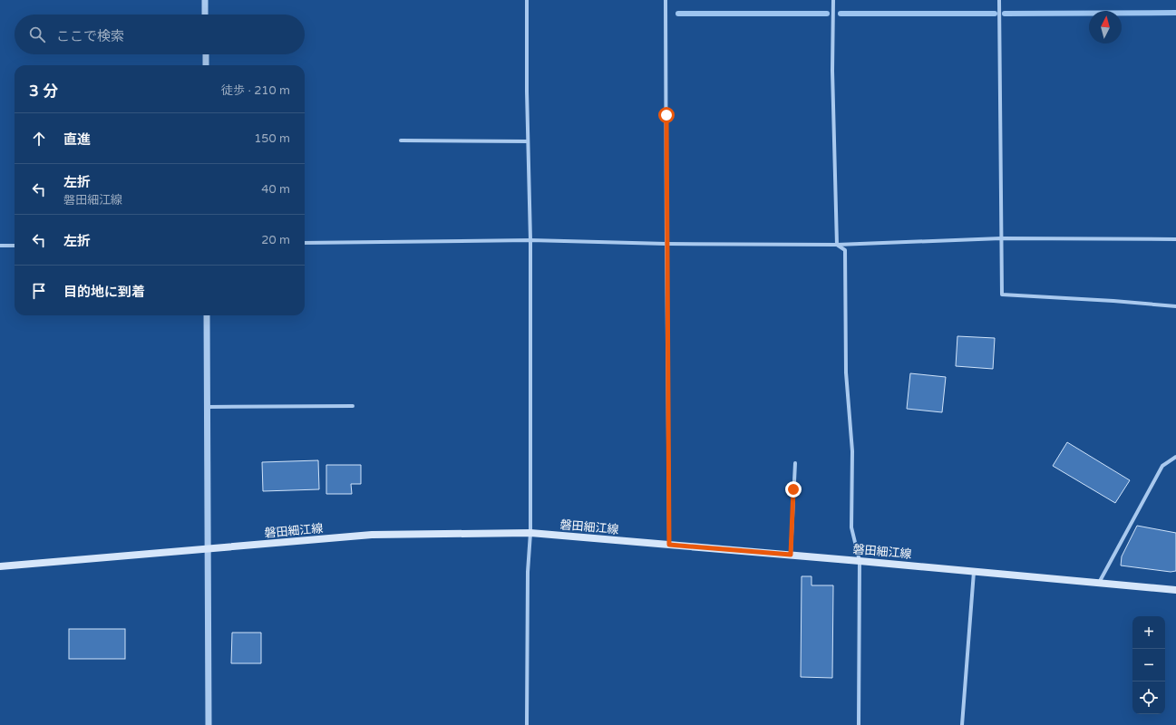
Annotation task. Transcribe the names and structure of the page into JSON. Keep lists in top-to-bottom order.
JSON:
{
  "streets": {
    "main road": ["磐田細江線"]
  },
  "north": "top",
  "page": {
    "search": "ここで検索",
    "heading": ["3 分", "徒歩 · 210 m"],
    "list": [
      ["直進", "150 m"],
      ["左折", "磐田細江線", "40 m"],
      ["左折", "20 m"],
      "目的地に到着"
    ],
    "map_buttons": ["+", "−"]
  }
}
